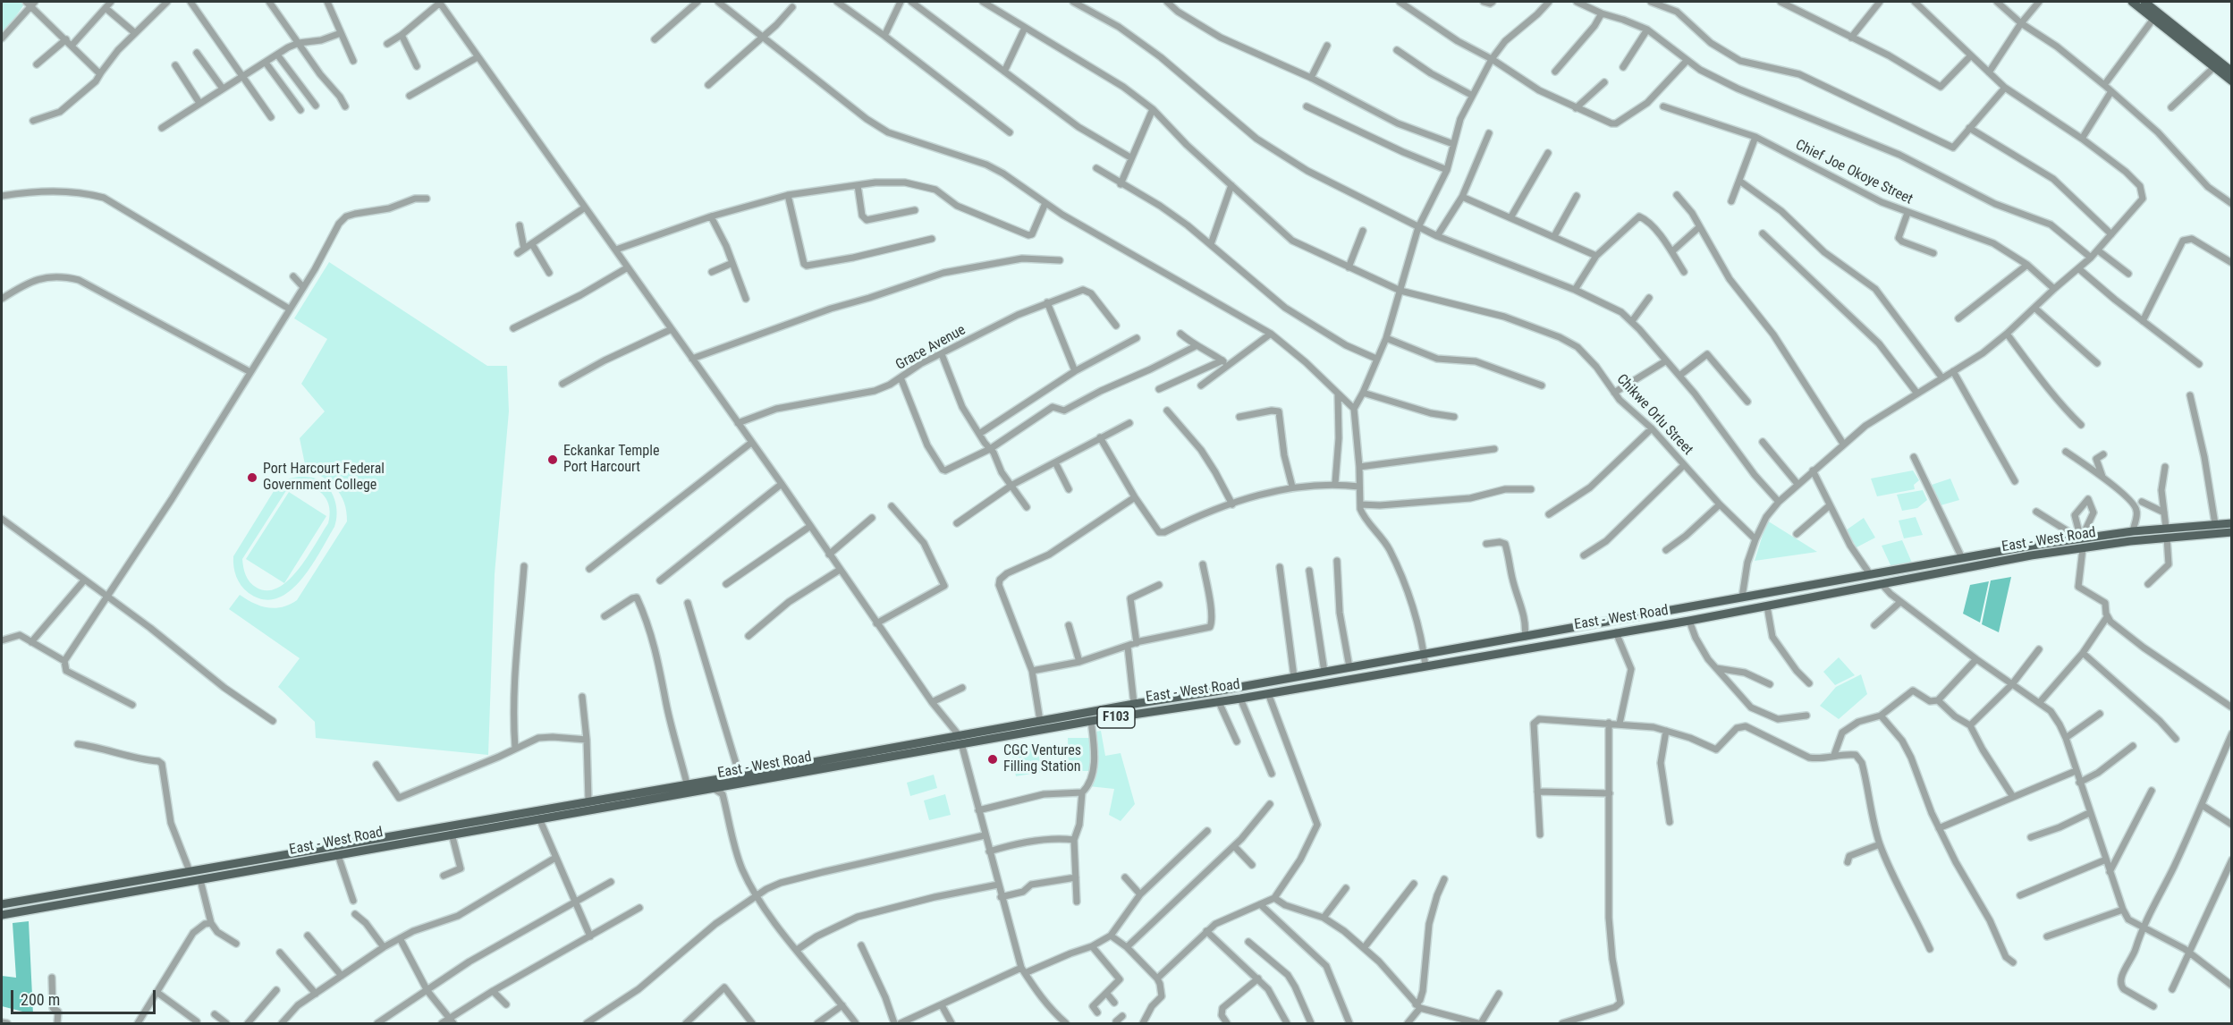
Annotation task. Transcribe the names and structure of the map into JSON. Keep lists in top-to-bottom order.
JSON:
{
  "streets": {
    "main road": ["East - West Road", "F103"],
    "street": ["Chief Joe Okoye Street", "Grace Avenue", "Chikwe Orlu Street"]
  },
  "places": ["Eckankar Temple Port Harcourt", "Port Harcourt Federal Government College", "CGC Ventures Filling Station"],
  "scale_bar": "200 m"
}
